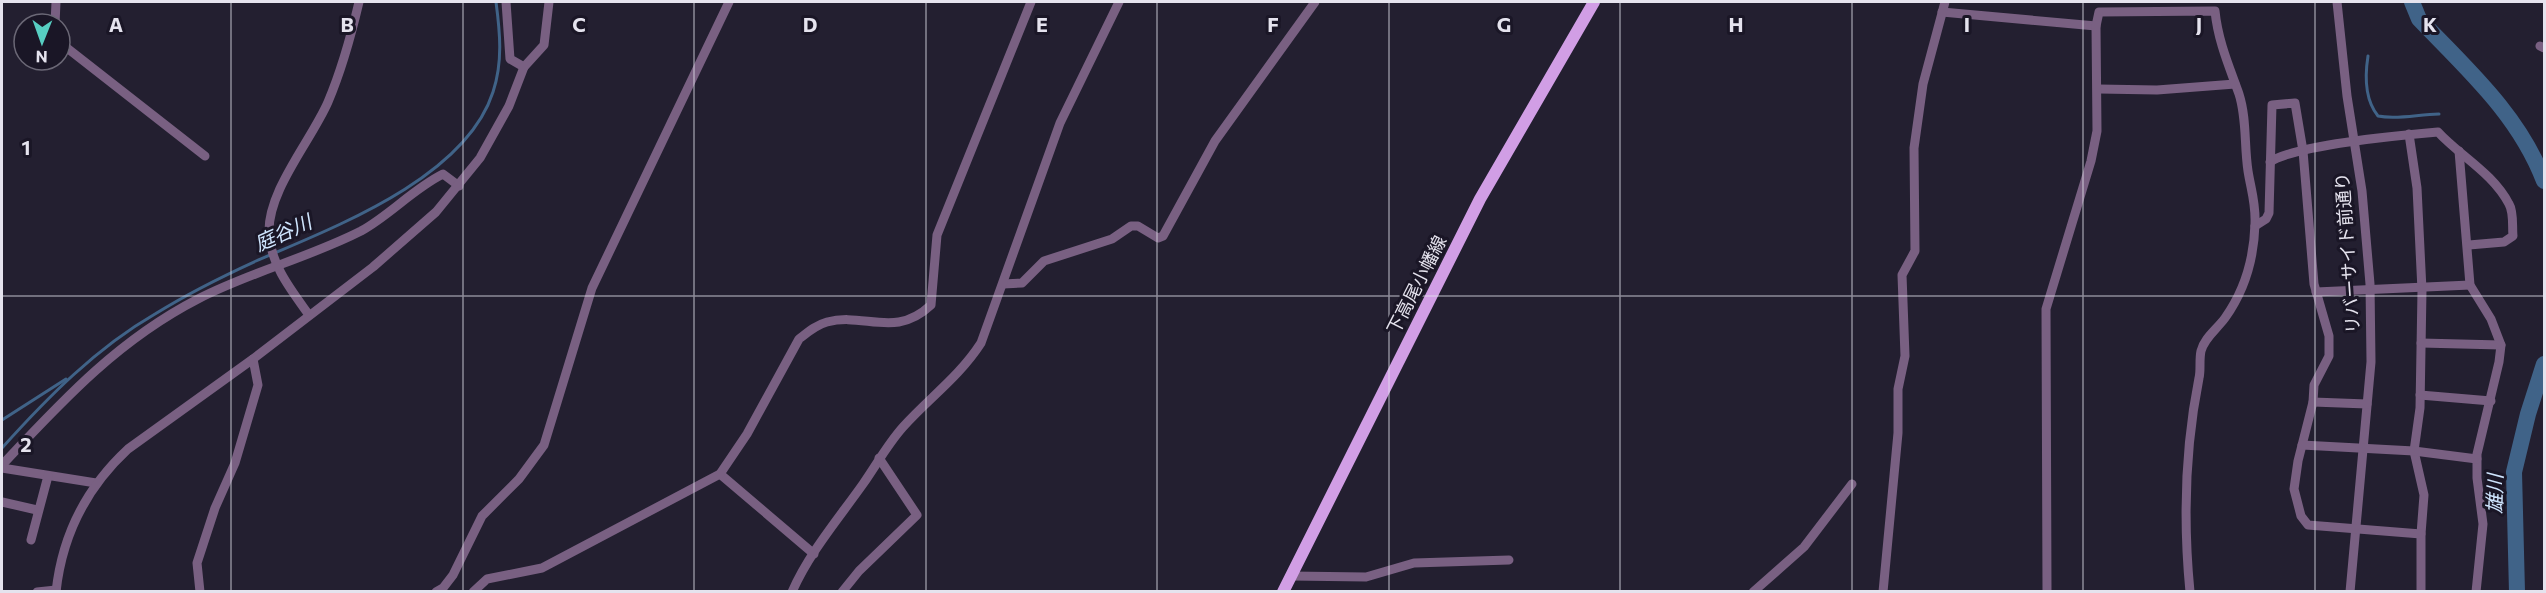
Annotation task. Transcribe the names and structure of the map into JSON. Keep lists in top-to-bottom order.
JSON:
{
  "streets": {
    "main road": ["下高尾小幡線"],
    "street": ["リバーサイド前通り"]
  },
  "water": ["庭谷川", "雄川"],
  "north": "bottom",
  "grid": {
    "columns": [
      "A",
      "B",
      "C",
      "D",
      "E",
      "F",
      "G",
      "H",
      "I",
      "J",
      "K"
    ],
    "rows": ["1", "2"]
  }
}
